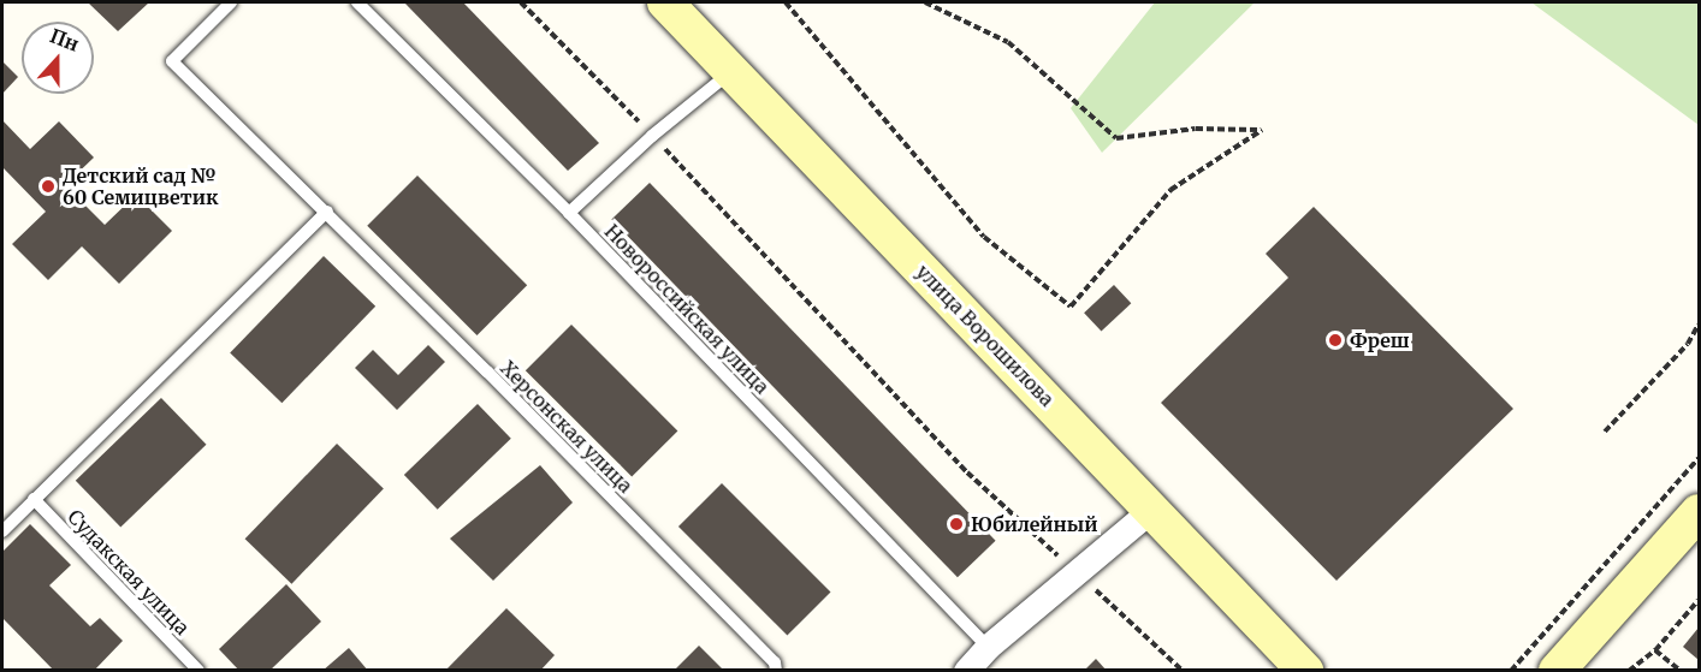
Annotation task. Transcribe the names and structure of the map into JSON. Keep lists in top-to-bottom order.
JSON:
{
  "streets": {
    "main road": ["улица Ворошилова"],
    "lane": ["Новороссийская улица", "Херсонская улица", "Судакская улица"]
  },
  "places": ["Детский сад № 60 Семицветик", "Фреш", "Юбилейный"],
  "north": "top"
}
